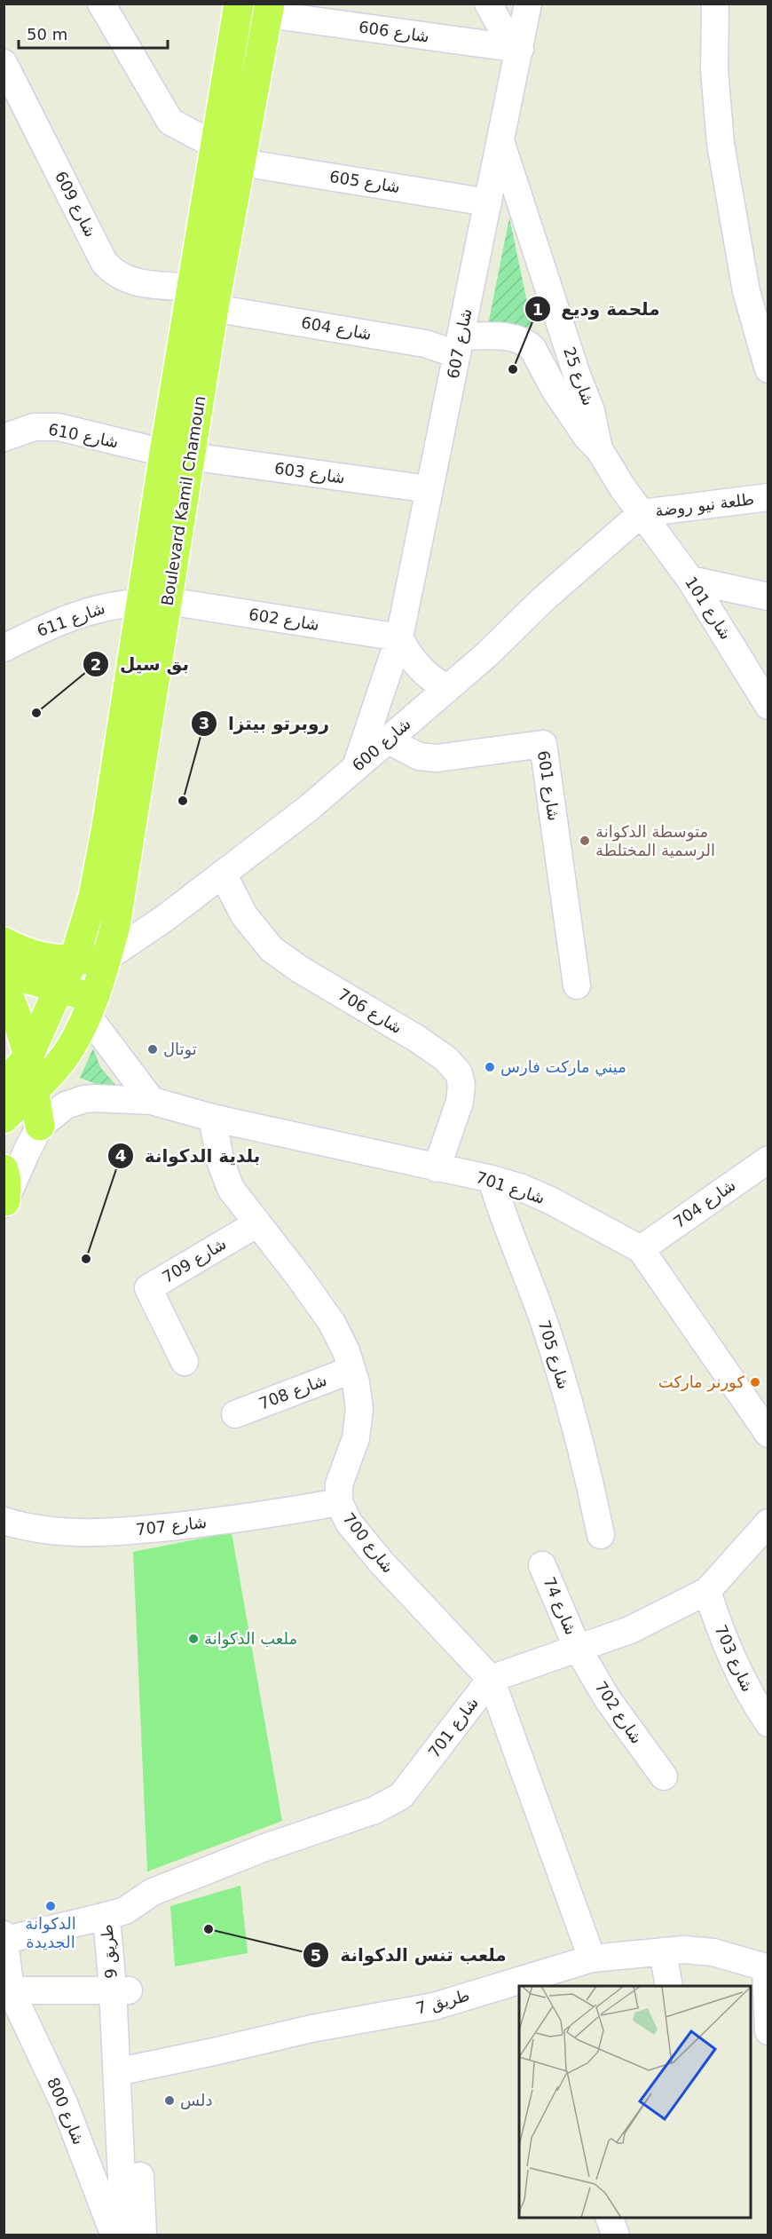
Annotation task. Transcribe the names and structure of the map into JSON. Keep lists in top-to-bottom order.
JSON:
{
  "streets": {
    "main road": ["Boulevard Kamil Chamoun"],
    "street": [
      "شارع 606",
      "شارع 605",
      "شارع 609",
      "شارع 604",
      "شارع 607",
      "شارع 25",
      "شارع 610",
      "شارع 603",
      "طلعة نيو روضة",
      "شارع 101",
      "شارع 611",
      "شارع 602",
      "شارع 600",
      "شارع 601",
      "شارع 706",
      "شارع 701",
      "شارع 704",
      "شارع 709",
      "شارع 705",
      "شارع 708",
      "شارع 707",
      "شارع 700",
      "شارع 74",
      "شارع 703",
      "شارع 702",
      "9 طريق",
      "7 طريق",
      "شارع 800"
    ]
  },
  "crossings": [
    ["شارع 606", "شارع 607"],
    ["شارع 606", "Boulevard Kamil Chamoun"],
    ["شارع 605", "شارع 607"],
    ["شارع 605", "Boulevard Kamil Chamoun"],
    ["شارع 609", "Boulevard Kamil Chamoun"],
    ["شارع 604", "شارع 607"],
    ["شارع 604", "شارع 25"],
    ["شارع 604", "Boulevard Kamil Chamoun"],
    ["شارع 607", "شارع 25"],
    ["شارع 607", "شارع 603"],
    ["شارع 607", "شارع 602"],
    ["شارع 607", "شارع 600"],
    ["شارع 25", "طلعة نيو روضة"],
    ["شارع 25", "شارع 101"],
    ["شارع 25", "شارع 600"],
    ["شارع 610", "شارع 603"],
    ["شارع 610", "Boulevard Kamil Chamoun"],
    ["شارع 603", "Boulevard Kamil Chamoun"],
    ["Boulevard Kamil Chamoun", "شارع 611"],
    ["Boulevard Kamil Chamoun", "شارع 602"],
    ["Boulevard Kamil Chamoun", "شارع 600"],
    ["طلعة نيو روضة", "شارع 101"],
    ["طلعة نيو روضة", "شارع 600"],
    ["شارع 101", "شارع 600"],
    ["شارع 611", "شارع 602"],
    ["شارع 600", "شارع 601"],
    ["شارع 600", "شارع 706"],
    ["شارع 706", "شارع 701"],
    ["شارع 701", "شارع 704"],
    ["شارع 701", "شارع 705"],
    ["شارع 701", "شارع 700"],
    ["شارع 701", "9 طريق"],
    ["شارع 709", "شارع 700"],
    ["شارع 708", "شارع 700"],
    ["شارع 707", "شارع 700"],
    ["شارع 700", "7 طريق"],
    ["شارع 74", "شارع 702"],
    ["9 طريق", "7 طريق"]
  ],
  "places": [
    "ملحمة وديع",
    "بق سيل",
    "روبرتو بيتزا",
    "متوسطة الدكوانة الرسمية المختلطة",
    "توتال",
    "ميني ماركت فارس",
    "بلدية الدكوانة",
    "كورنر ماركت",
    "ملعب الدكوانة",
    "الدكوانة الجديدة",
    "ملعب تنس الدكوانة",
    "دلس"
  ],
  "scale_bar": "50 m"
}
